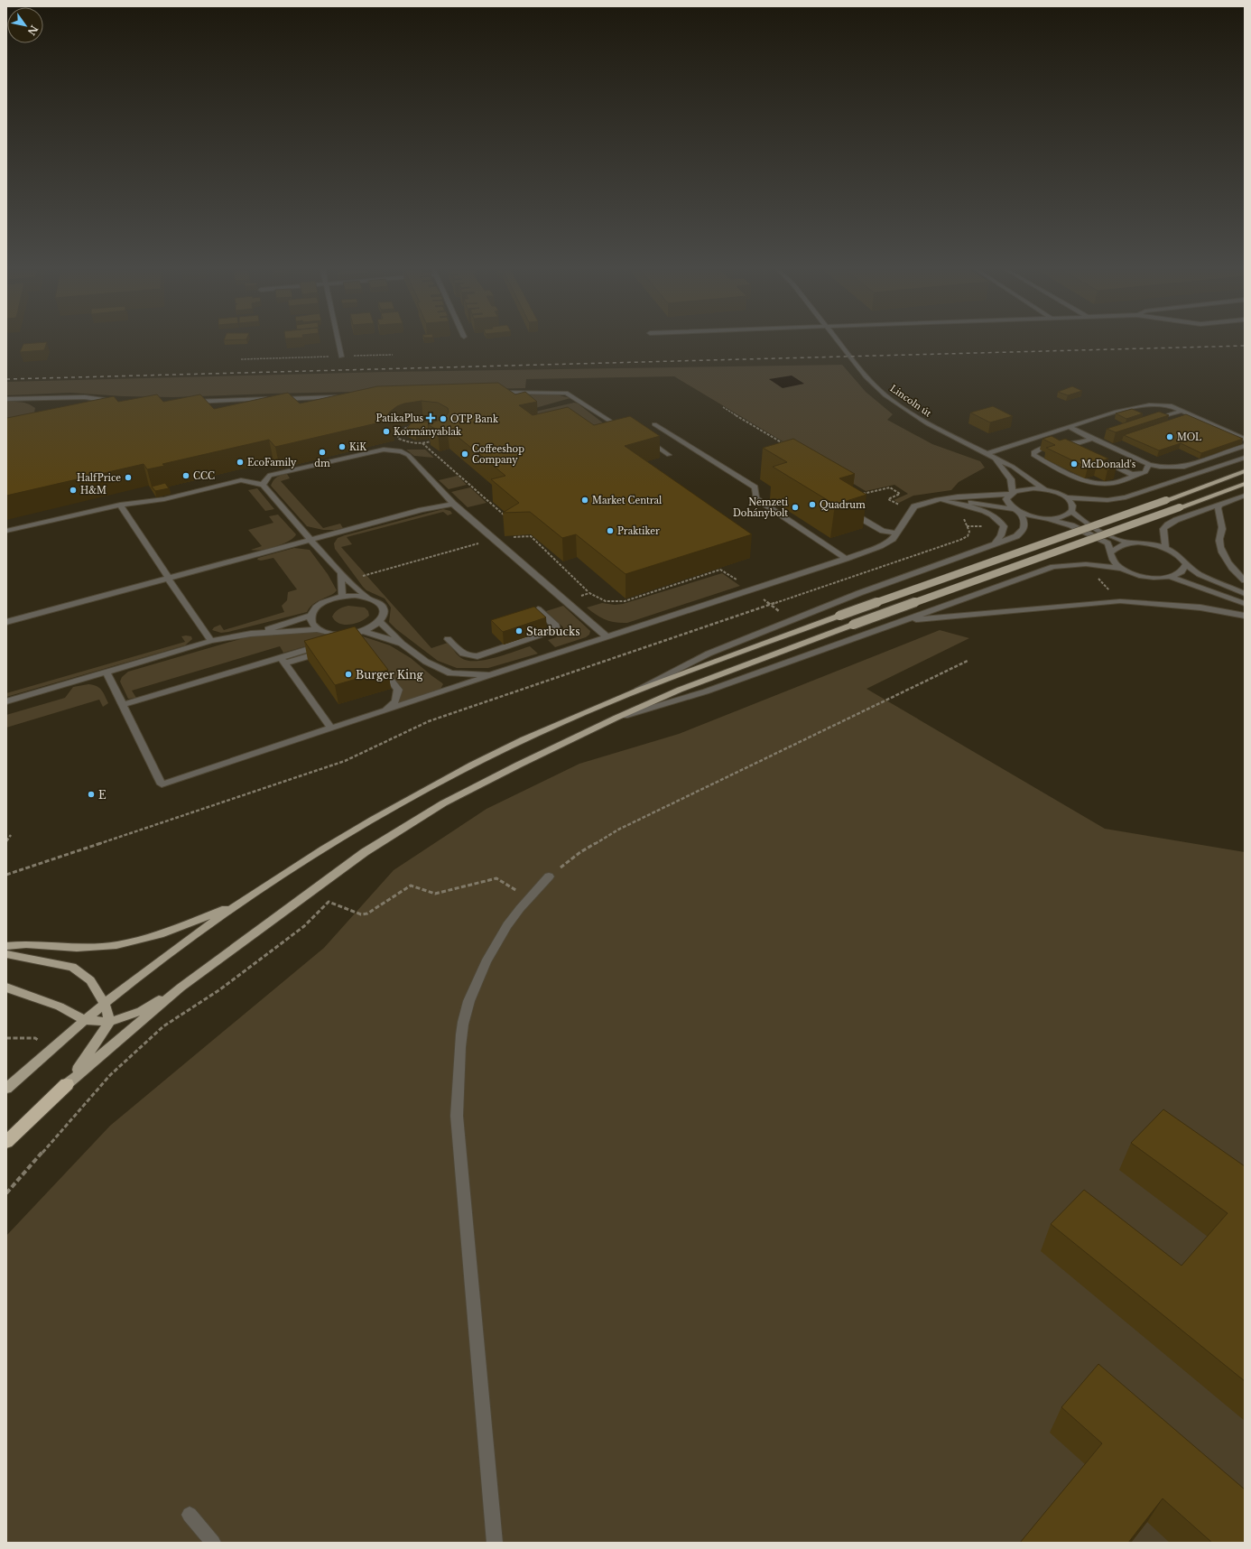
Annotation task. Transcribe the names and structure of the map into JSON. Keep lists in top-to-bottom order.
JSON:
{
  "streets": {
    "street": ["Lincoln út"]
  },
  "places": {
    "health": ["PatikaPlus"],
    "other": [
      "OTP Bank",
      "Kormányablak",
      "MOL",
      "KiK",
      "dm",
      "Coffeeshop Company",
      "EcoFamily",
      "McDonald's",
      "CCC",
      "HalfPrice",
      "H&M",
      "Market Central",
      "Quadrum",
      "Nemzeti Dohánybolt",
      "Praktiker",
      "Starbucks",
      "Burger King",
      "E"
    ]
  },
  "north": "bottom right"
}
